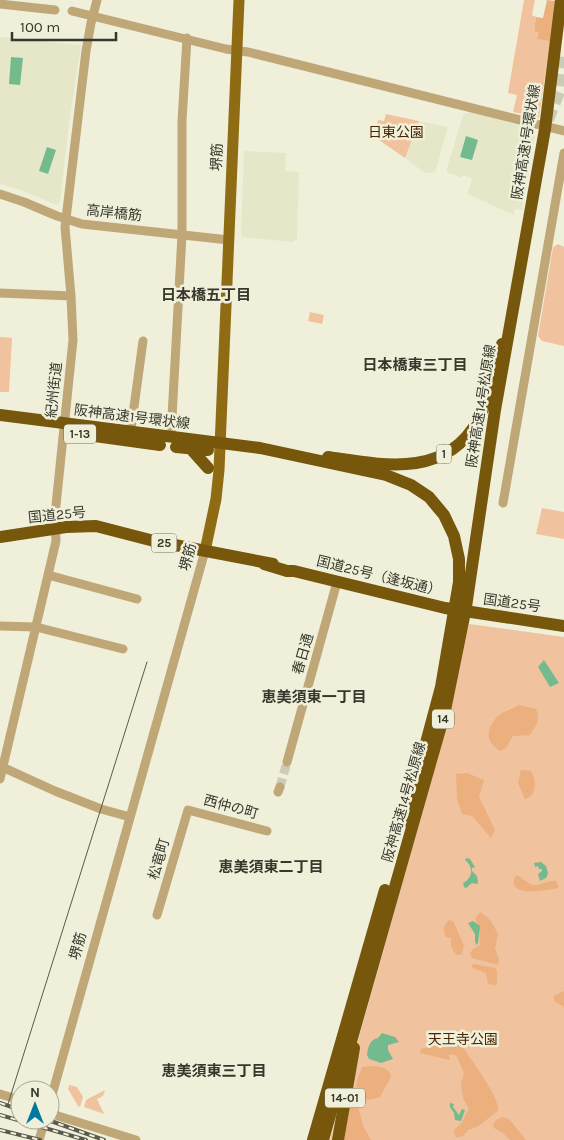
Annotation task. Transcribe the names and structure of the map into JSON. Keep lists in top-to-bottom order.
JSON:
{
  "streets": {
    "highway": [
      "阪神高速1号環状線",
      "阪神高速14号松原線",
      "1-13",
      "1",
      "国道25号",
      "25",
      "国道25号（逢坂通）",
      "14",
      "14-01"
    ],
    "main road": ["堺筋"],
    "street": [
      "高岸橋筋",
      "紀州街道",
      "春日通",
      "西仲の町",
      "松竜町"
    ]
  },
  "crossings": [
    ["阪神高速1号環状線", "阪神高速14号松原線"],
    ["阪神高速1号環状線", "1"],
    ["堺筋", "高岸橋筋"],
    ["堺筋", "国道25号"],
    ["堺筋", "国道25号（逢坂通）"],
    ["高岸橋筋", "紀州街道"],
    ["紀州街道", "国道25号"],
    ["阪神高速14号松原線", "1"],
    ["阪神高速14号松原線", "14-01"],
    ["国道25号", "国道25号（逢坂通）"],
    ["国道25号（逢坂通）", "春日通"],
    ["西仲の町", "松竜町"]
  ],
  "districts": [
    "日本橋五丁目",
    "日本橋東三丁目",
    "恵美須東一丁目",
    "恵美須東二丁目",
    "恵美須東三丁目"
  ],
  "parks": ["日東公園", "天王寺公園"],
  "scale_bar": "100 m",
  "north": "top"
}
